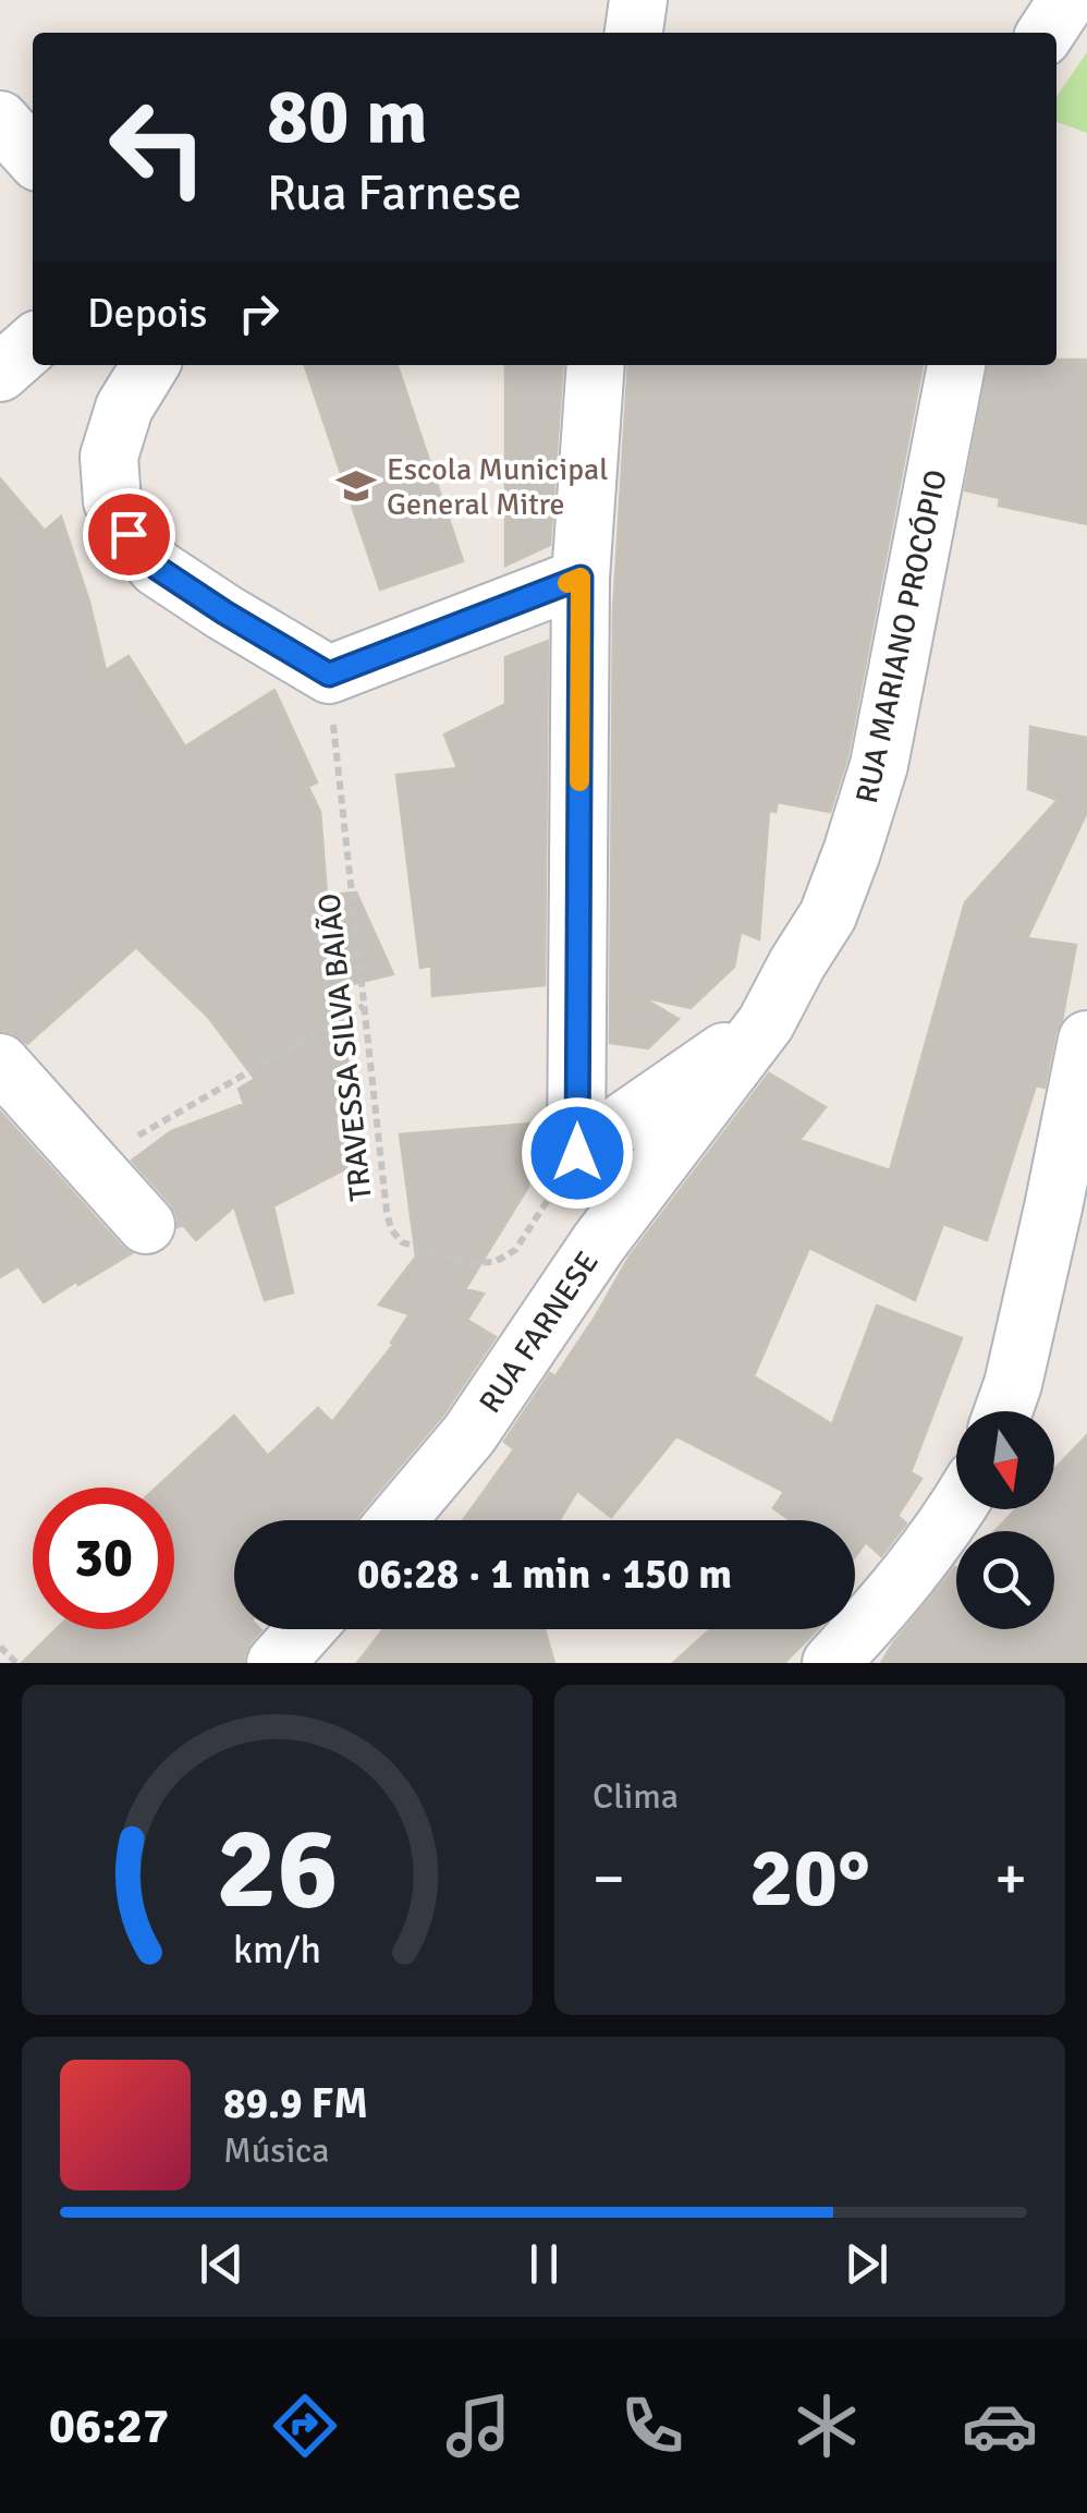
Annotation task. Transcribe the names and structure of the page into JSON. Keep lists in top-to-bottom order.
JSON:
{
  "streets": {
    "street": ["RUA MARIANO PROCÓPIO", "RUA FARNESE"],
    "path": ["TRAVESSA SILVA BAIÃO"]
  },
  "crossings": [
    ["RUA MARIANO PROCÓPIO", "RUA FARNESE"]
  ],
  "places": {
    "school or university": ["Escola Municipal General Mitre"]
  },
  "north": "bottom",
  "page": {
    "turn": ["80 m", "Rua Farnese"],
    "then": "Depois",
    "limit": "30",
    "trip": "06:28 · 1 min · 150 m",
    "tile": "Clima",
    "heat": ["−", "20°", "+"],
    "song": ["89.9 FM", "Música"],
    "tabs": "06:27",
    "gauge": ["26", "km/h"]
  }
}
